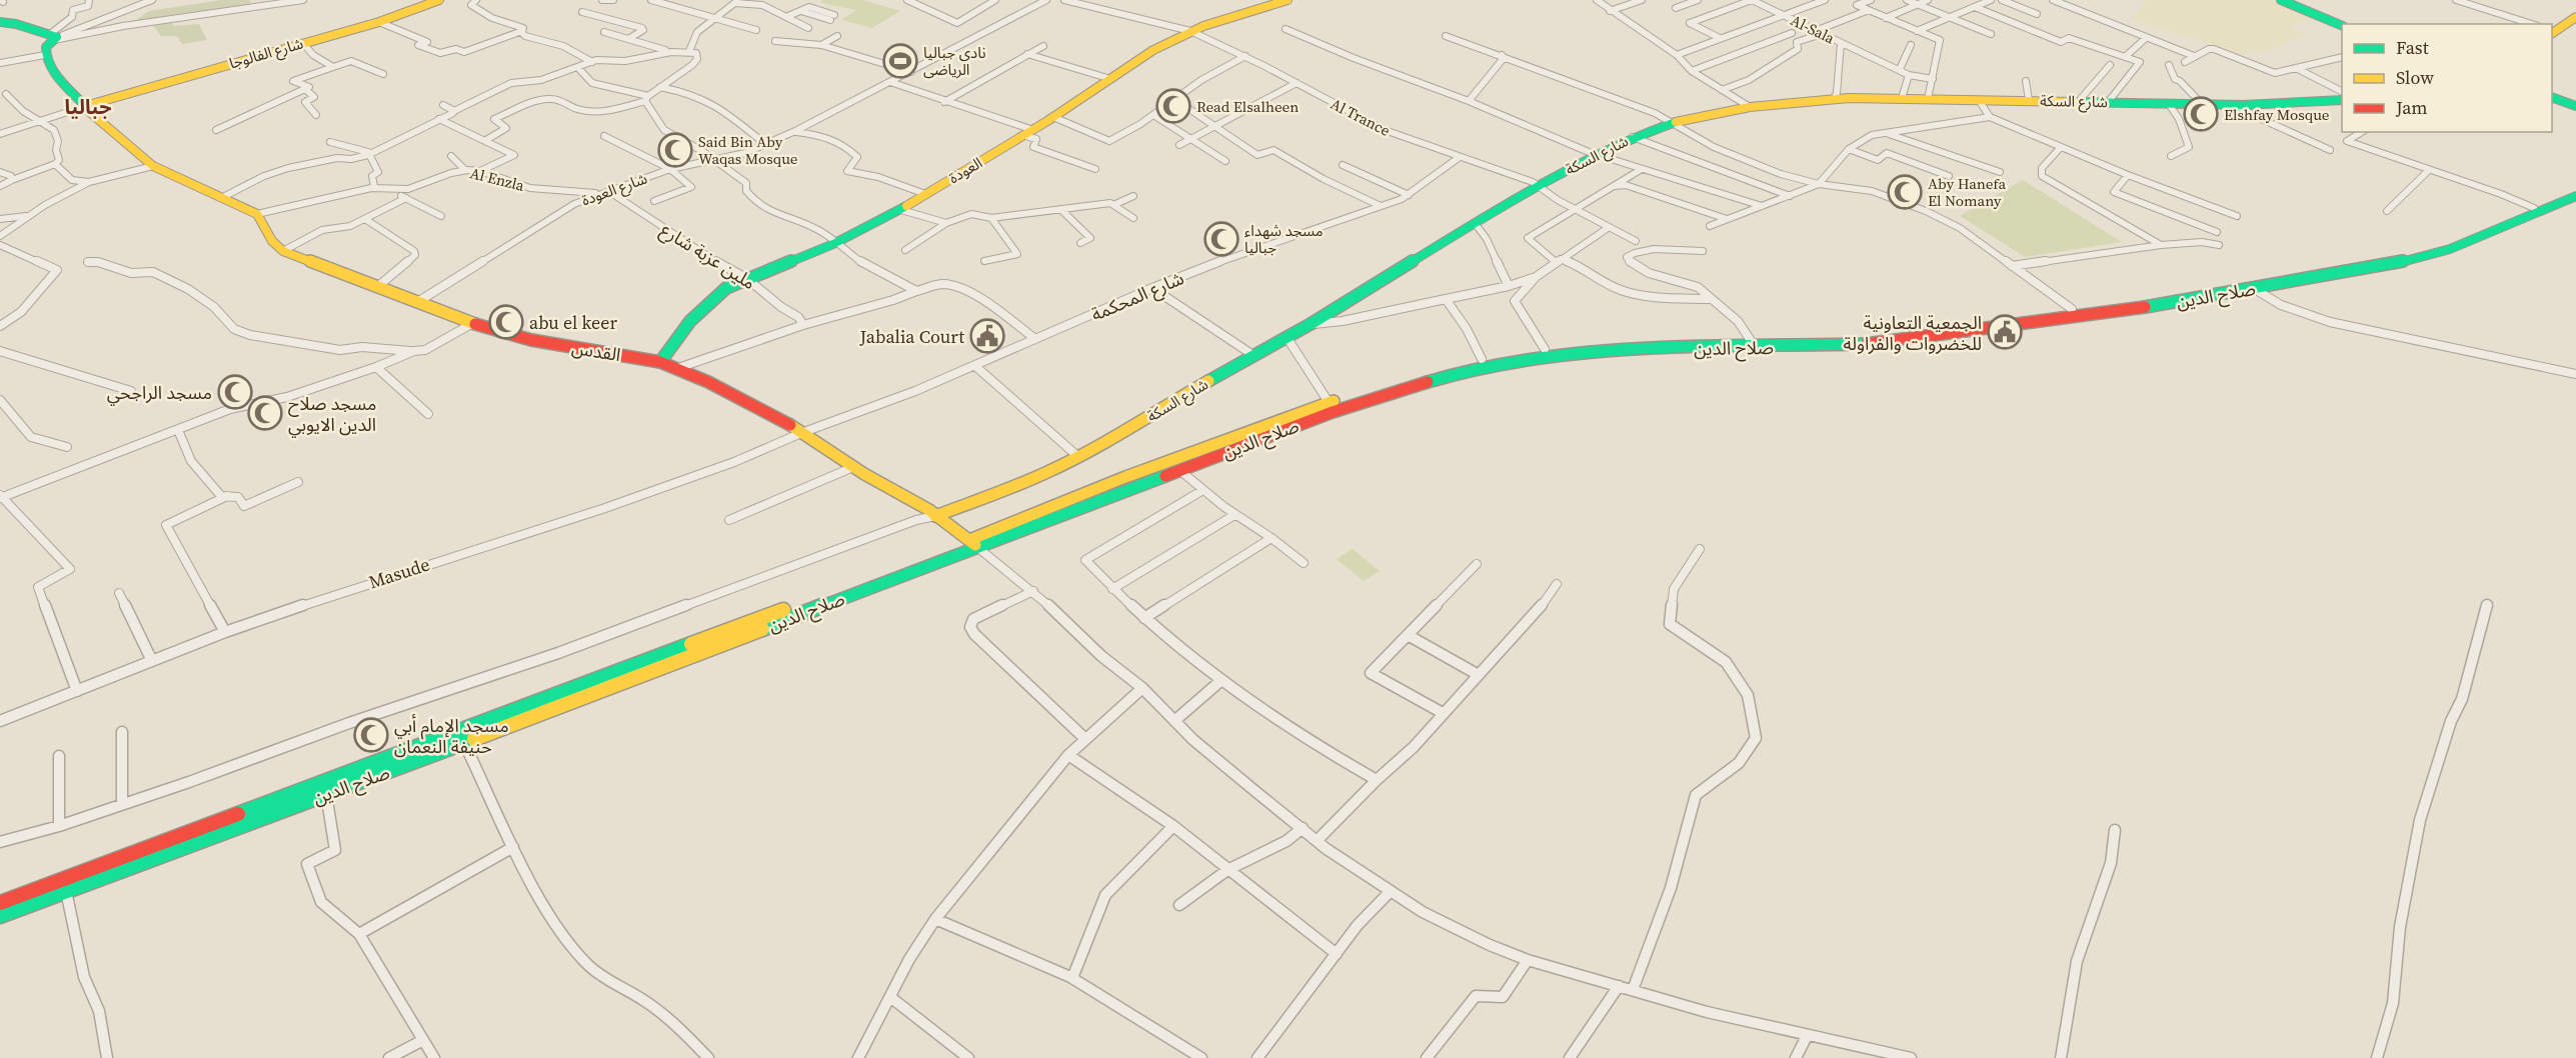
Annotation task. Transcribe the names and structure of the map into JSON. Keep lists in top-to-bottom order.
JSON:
{
  "streets": {
    "main road": [
      "شارع الفالوجا",
      "شارع السكة",
      "العودة",
      "صلاح الدين",
      "القدس"
    ],
    "street": [
      "Al-Sala",
      "Al Trance",
      "Al Enzla",
      "شارع العودة",
      "ملين عزبة شارع",
      "شارع المحكمة",
      "Masude"
    ]
  },
  "crossings": [
    ["شارع السكة", "Al Trance"],
    ["شارع السكة", "القدس"],
    ["Al Trance", "العودة"],
    ["Al Trance", "شارع المحكمة"],
    ["العودة", "ملين عزبة شارع"],
    ["العودة", "القدس"],
    ["Al Enzla", "شارع العودة"],
    ["شارع العودة", "ملين عزبة شارع"],
    ["شارع العودة", "القدس"],
    ["صلاح الدين", "القدس"],
    ["شارع المحكمة", "القدس"],
    ["شارع المحكمة", "Masude"],
    ["القدس", "Masude"]
  ],
  "districts": ["جباليا"],
  "places": {
    "sports": ["نادى جباليا الرياضى"],
    "mosque": [
      "Read Elsalheen",
      "Elshfay Mosque",
      "Said Bin Aby Waqas Mosque",
      "Aby Hanefa El Nomany",
      "مسجد شهداء جباليا",
      "abu el keer",
      "مسجد الراجحي",
      "مسجد صلاح الدين الايوبي",
      "مسجد الإمام أبي حنيفة النعمان"
    ],
    "public building": ["الجمعية التعاونية للخضروات والفراولة", "Jabalia Court"]
  },
  "legend": ["Fast", "Slow", "Jam"]
}
